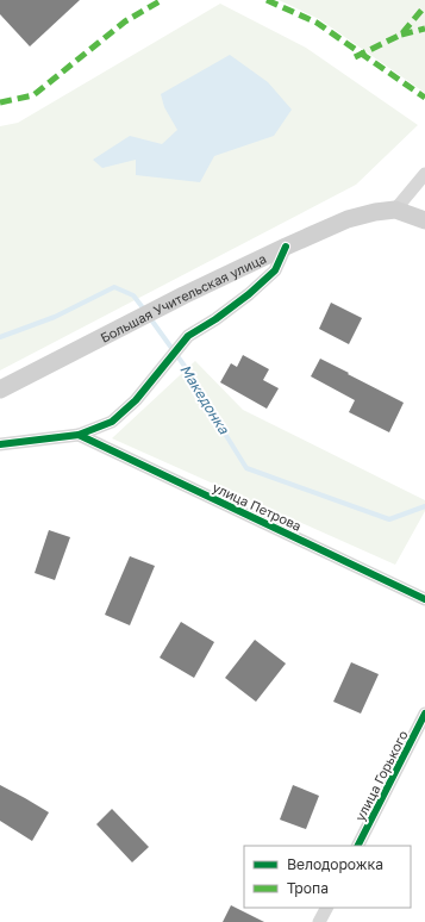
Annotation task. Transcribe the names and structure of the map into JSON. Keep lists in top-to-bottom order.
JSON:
{
  "streets": {
    "main road": ["Большая Учительская улица"],
    "street": ["улица Петрова", "улица Горького"]
  },
  "water": ["Македонка"],
  "legend": ["Велодорожка", "Тропа"]
}
